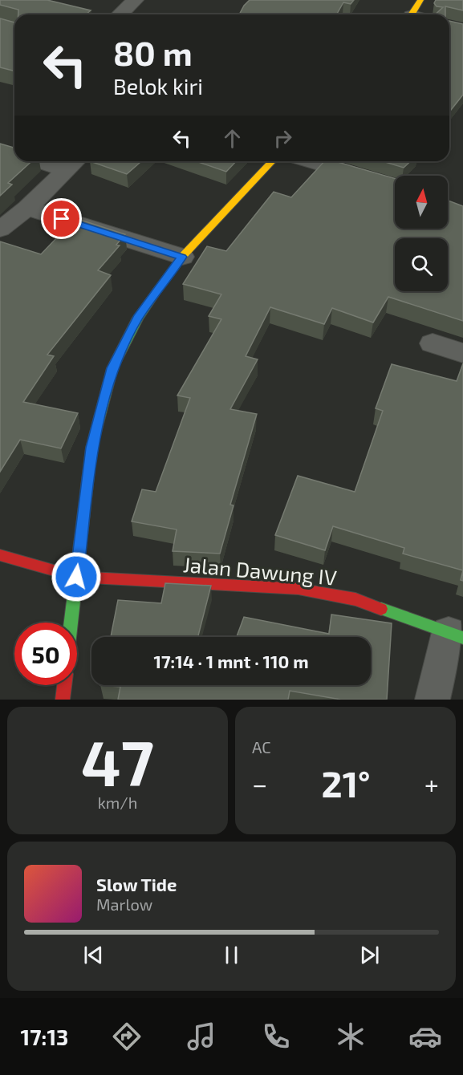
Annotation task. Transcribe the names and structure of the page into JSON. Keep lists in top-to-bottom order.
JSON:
{
  "streets": {
    "main road": ["Jalan Dawung IV"]
  },
  "north": "top",
  "page": {
    "turn": ["80 m", "Belok kiri"],
    "limit": "50",
    "trip": "17:14 · 1 mnt · 110 m",
    "tile": [
      ["47", "km/h"],
      "AC"
    ],
    "heat": ["−", "21°", "+"],
    "song": ["Slow Tide", "Marlow"],
    "tabs": "17:13"
  }
}
